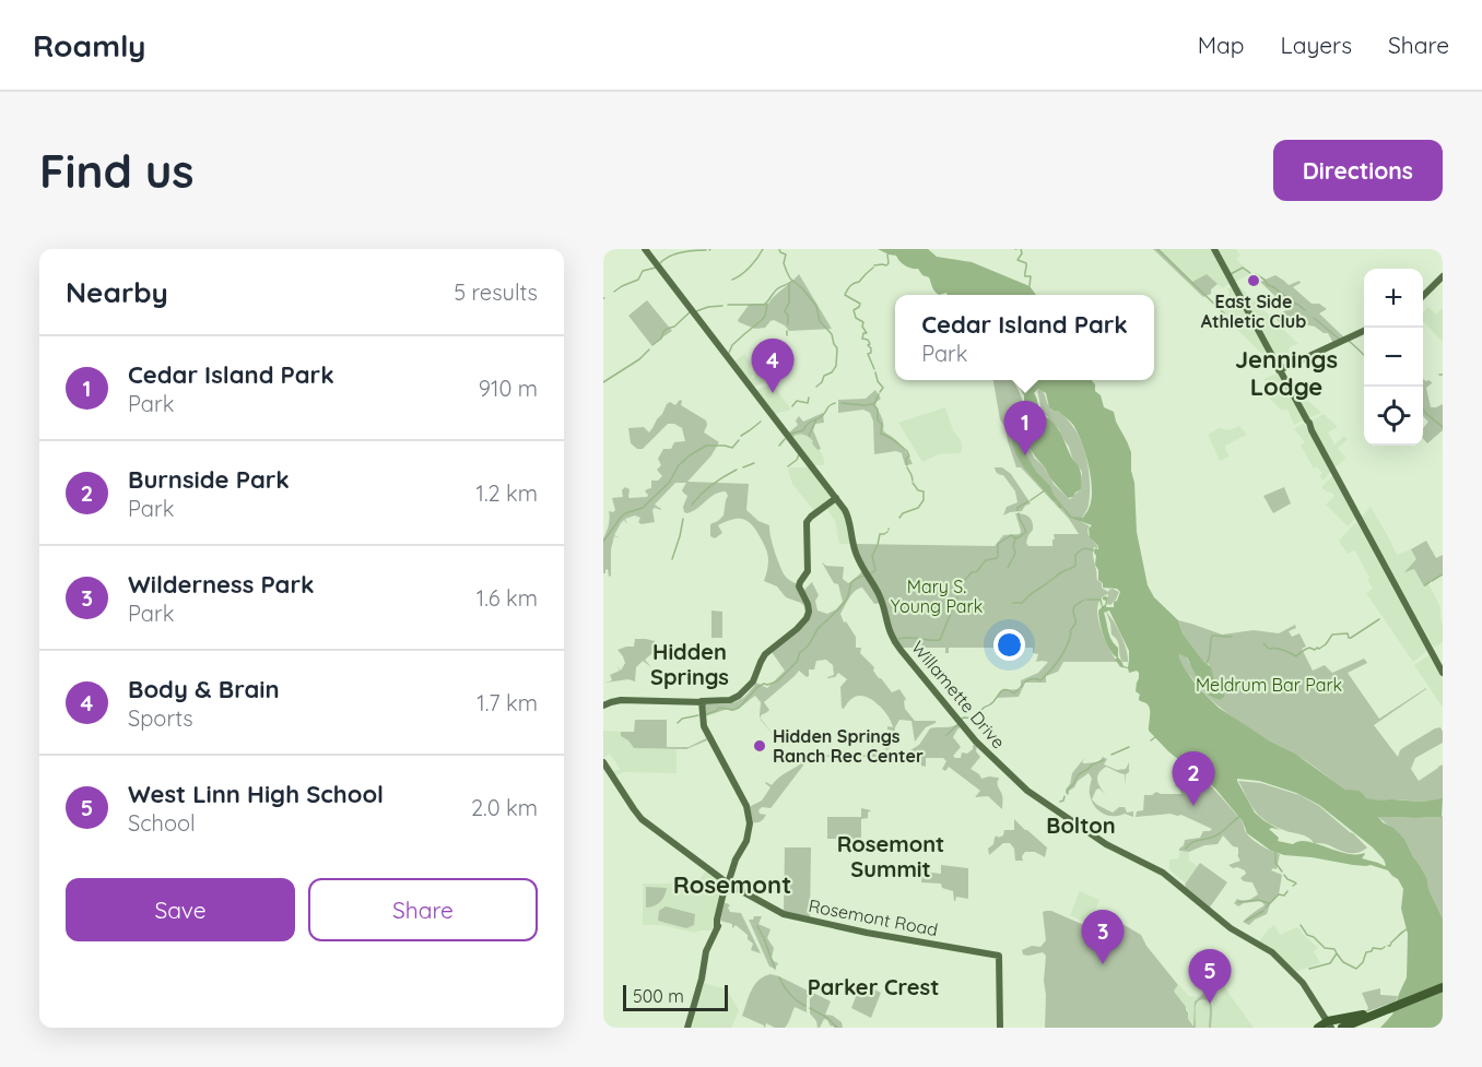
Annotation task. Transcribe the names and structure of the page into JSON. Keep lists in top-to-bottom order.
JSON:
{
  "streets": {
    "main road": ["Willamette Drive", "Rosemont Road"]
  },
  "districts": [
    "Jennings Lodge",
    "Hidden Springs",
    "Bolton",
    "Rosemont Summit",
    "Rosemont",
    "Parker Crest"
  ],
  "parks": ["Mary S. Young Park", "Meldrum Bar Park"],
  "places": ["East Side Athletic Club", "Hidden Springs Ranch Rec Center"],
  "scale_bar": "500 m",
  "page": {
    "header": "Roamly",
    "nav": ["Map", "Layers", "Share"],
    "buttons": [
      "Directions",
      ["Save", "Share"]
    ],
    "title": "Find us",
    "heading": ["Nearby", "5 results"],
    "map_buttons": ["+", "−"],
    "popup": ["Cedar Island Park", "Park"],
    "list": [
      {
        "mark": "1",
        "name": "Cedar Island Park",
        "note": "Park",
        "value": "910 m"
      },
      {
        "mark": "2",
        "name": "Burnside Park",
        "note": "Park",
        "value": "1.2 km"
      },
      {
        "mark": "3",
        "name": "Wilderness Park",
        "note": "Park",
        "value": "1.6 km"
      },
      {
        "mark": "4",
        "name": "Body & Brain",
        "note": "Sports",
        "value": "1.7 km"
      },
      {
        "mark": "5",
        "name": "West Linn High School",
        "note": "School",
        "value": "2.0 km"
      }
    ],
    "pins": [
      "4",
      "1",
      "2",
      "3",
      "5"
    ],
    "scale": "500 m"
  }
}
